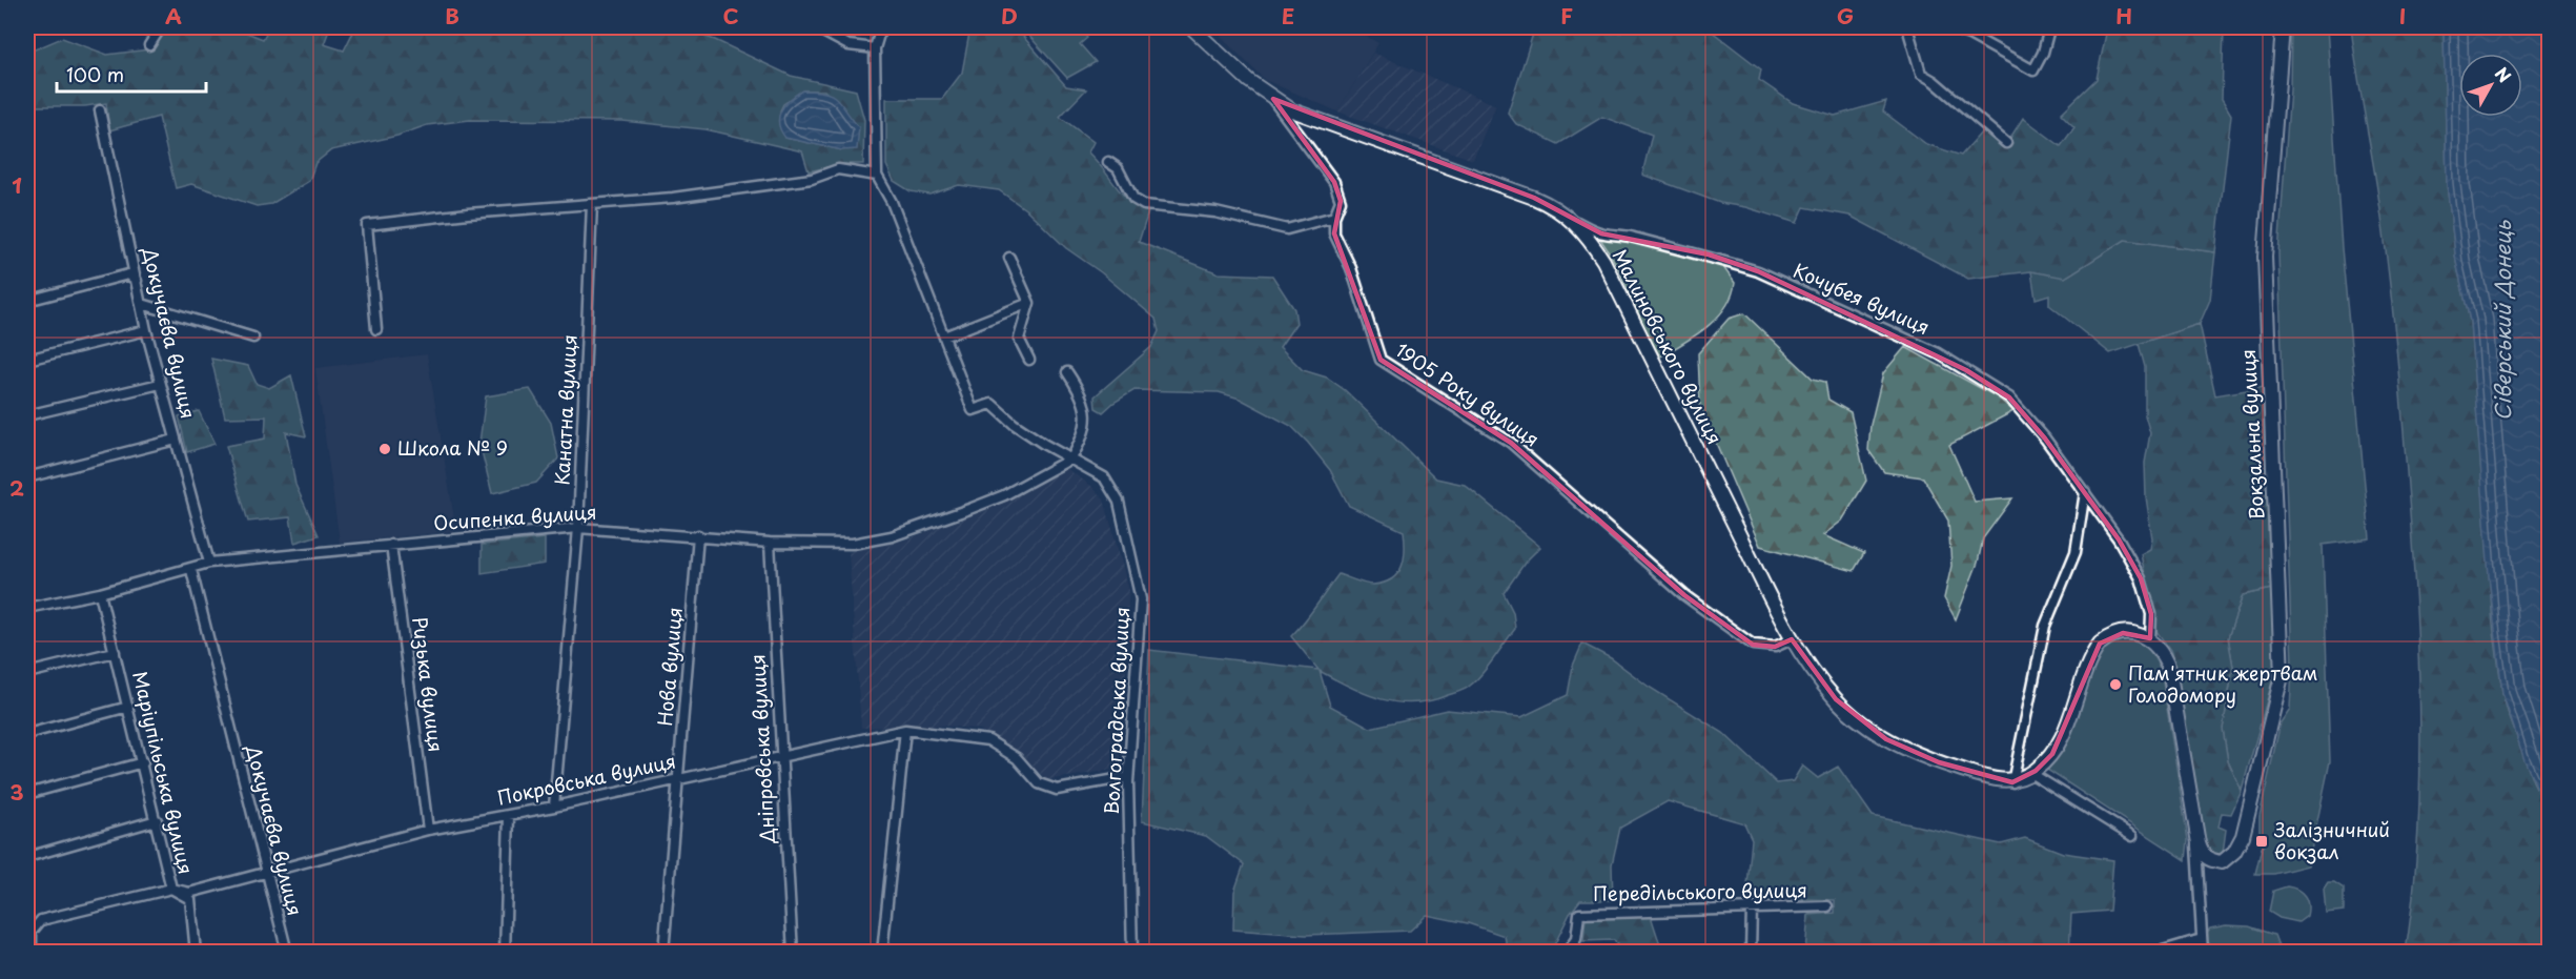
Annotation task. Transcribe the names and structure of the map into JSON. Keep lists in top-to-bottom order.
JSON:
{
  "streets": {
    "main road": ["Малиновського вулиця", "Вокзальна вулиця"],
    "street": [
      "Кочубея вулиця",
      "Докучаєва вулиця",
      "1905 Року вулиця",
      "Канатна вулиця",
      "Осипенка вулиця",
      "Нова вулиця",
      "Ризька вулиця",
      "Волгоградська вулиця",
      "Дніпровська вулиця",
      "Маріупільська вулиця",
      "Покровська вулиця",
      "Передільського вулиця"
    ]
  },
  "crossings": [
    ["Кочубея вулиця", "Малиновського вулиця"],
    ["Докучаєва вулиця", "Осипенка вулиця"],
    ["Докучаєва вулиця", "Покровська вулиця"],
    ["Малиновського вулиця", "1905 Року вулиця"],
    ["Канатна вулиця", "Осипенка вулиця"],
    ["Канатна вулиця", "Покровська вулиця"],
    ["Осипенка вулиця", "Нова вулиця"],
    ["Осипенка вулиця", "Ризька вулиця"],
    ["Осипенка вулиця", "Волгоградська вулиця"],
    ["Осипенка вулиця", "Дніпровська вулиця"],
    ["Осипенка вулиця", "Маріупільська вулиця"],
    ["Нова вулиця", "Покровська вулиця"],
    ["Ризька вулиця", "Покровська вулиця"],
    ["Волгоградська вулиця", "Покровська вулиця"],
    ["Дніпровська вулиця", "Покровська вулиця"],
    ["Маріупільська вулиця", "Покровська вулиця"]
  ],
  "water": ["Сіверський Донець"],
  "places": {
    "other": ["Школа № 9", "Пам'ятник жертвам Голодомору"],
    "transit": ["Залізничний вокзал"]
  },
  "scale_bar": "100 m",
  "north": "top right",
  "grid": {
    "columns": [
      "A",
      "B",
      "C",
      "D",
      "E",
      "F",
      "G",
      "H",
      "I"
    ],
    "rows": ["1", "2", "3"]
  }
}
